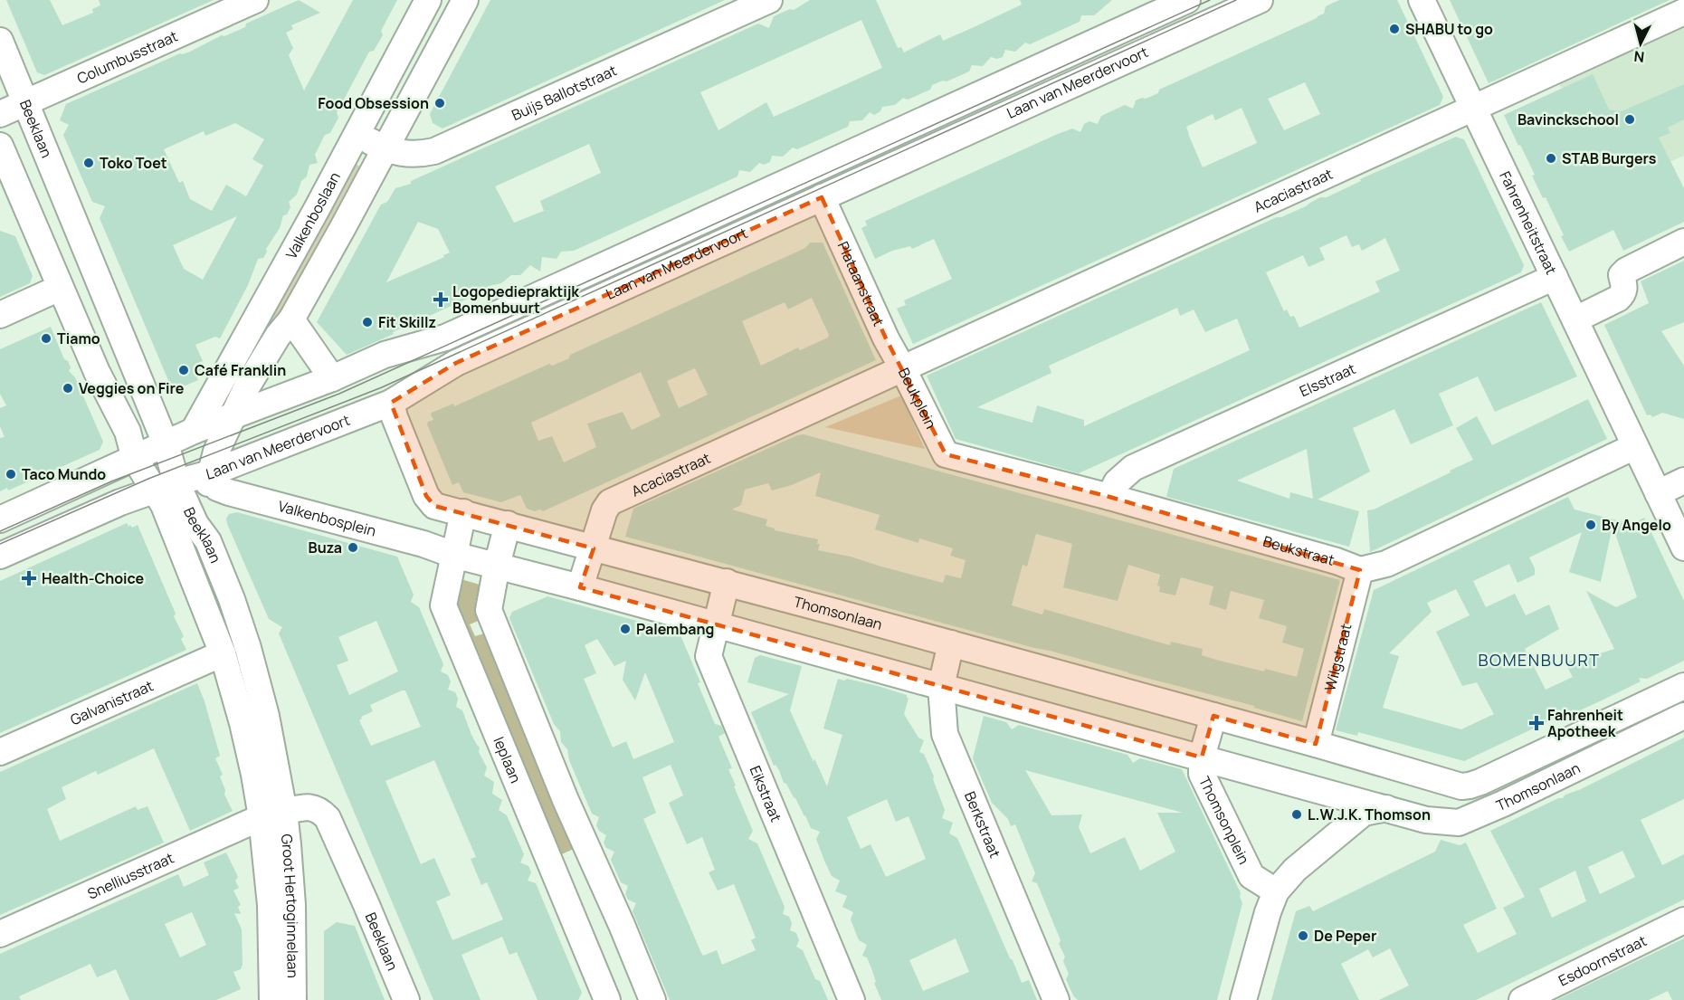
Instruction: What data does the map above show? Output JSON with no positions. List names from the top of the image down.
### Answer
{
  "streets": {
    "street": [
      "Columbusstraat",
      "Laan van Meerdervoort",
      "Buijs Ballotstraat",
      "Beeklaan",
      "Acaciastraat",
      "Valkenboslaan",
      "Fahrenheitstraat",
      "Plataanstraat",
      "Elsstraat",
      "Beukplein",
      "Valkenbosplein",
      "Beukstraat",
      "Thomsonlaan",
      "Wilgstraat",
      "Galvanistraat",
      "Ieplaan",
      "Eikstraat",
      "Thomsonplein",
      "Berkstraat",
      "Snelliusstraat",
      "Groot Hertoginnelaan",
      "Esdoornstraat"
    ]
  },
  "crossings": [
    ["Columbusstraat", "Beeklaan"],
    ["Laan van Meerdervoort", "Beeklaan"],
    ["Laan van Meerdervoort", "Valkenboslaan"],
    ["Laan van Meerdervoort", "Plataanstraat"],
    ["Laan van Meerdervoort", "Valkenbosplein"],
    ["Buijs Ballotstraat", "Valkenboslaan"],
    ["Beeklaan", "Galvanistraat"],
    ["Beeklaan", "Snelliusstraat"],
    ["Beeklaan", "Groot Hertoginnelaan"],
    ["Acaciastraat", "Fahrenheitstraat"],
    ["Acaciastraat", "Plataanstraat"],
    ["Acaciastraat", "Beukplein"],
    ["Acaciastraat", "Thomsonlaan"],
    ["Fahrenheitstraat", "Elsstraat"],
    ["Plataanstraat", "Beukplein"],
    ["Elsstraat", "Beukstraat"],
    ["Beukplein", "Beukstraat"],
    ["Valkenbosplein", "Ieplaan"],
    ["Beukstraat", "Wilgstraat"],
    ["Thomsonlaan", "Ieplaan"],
    ["Thomsonlaan", "Eikstraat"],
    ["Thomsonlaan", "Thomsonplein"],
    ["Thomsonlaan", "Berkstraat"],
    ["Snelliusstraat", "Groot Hertoginnelaan"]
  ],
  "districts": ["BOMENBUURT"],
  "places": {
    "other": [
      "SHABU to go",
      "Food Obsession",
      "Bavinckschool",
      "STAB Burgers",
      "Toko Toet",
      "Fit Skillz",
      "Tiamo",
      "Café Franklin",
      "Veggies on Fire",
      "Taco Mundo",
      "By Angelo",
      "Buza",
      "Palembang",
      "L.W.J.K. Thomson",
      "De Peper"
    ],
    "health": ["Logopediepraktijk Bomenbuurt", "Health-Choice", "Fahrenheit Apotheek"]
  },
  "north": "bottom"
}
